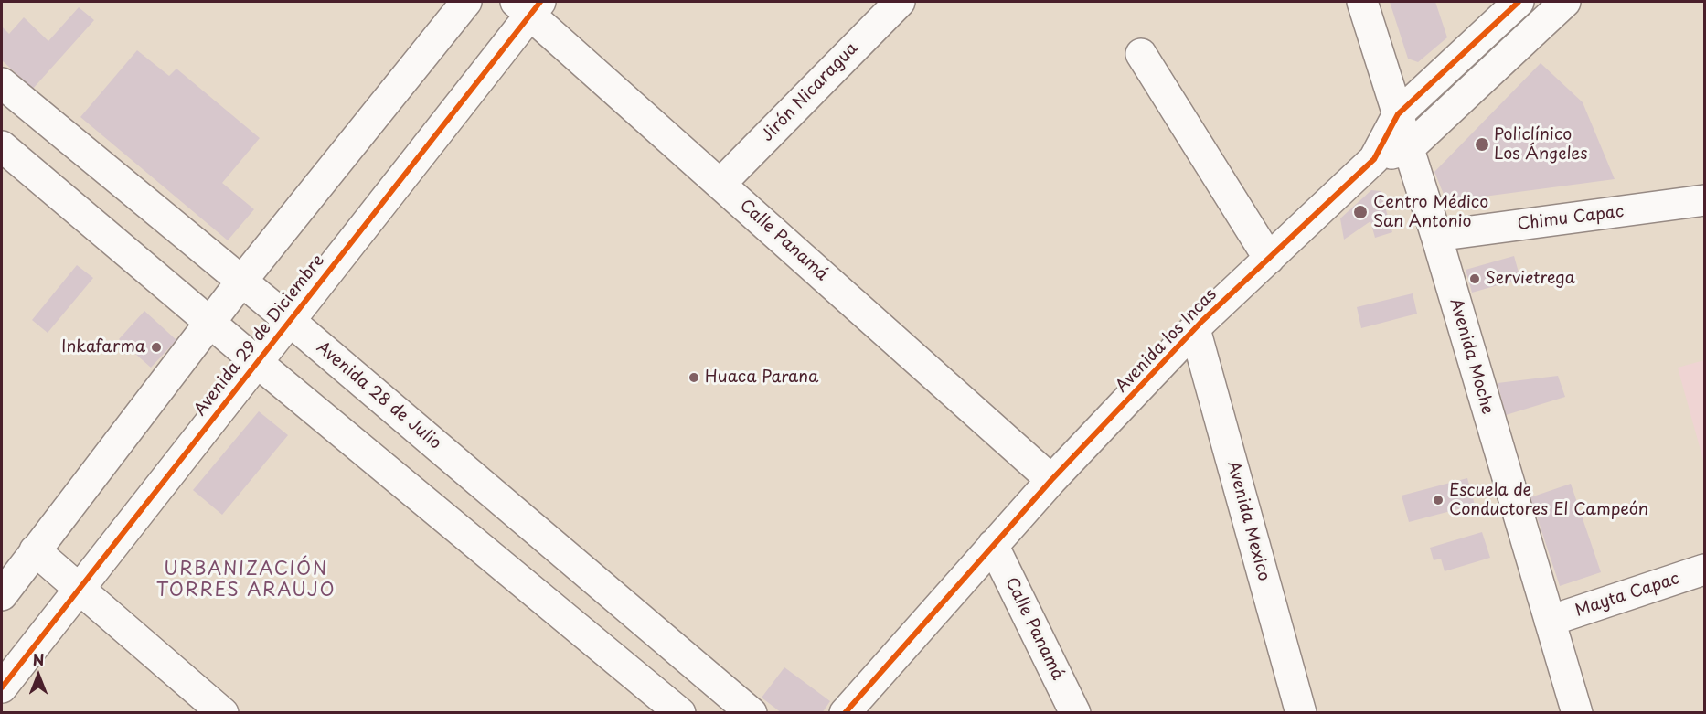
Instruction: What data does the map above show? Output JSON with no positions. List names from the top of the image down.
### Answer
{
  "streets": {
    "street": [
      "Jirón Nicaragua",
      "Chimu Capac",
      "Calle Panamá",
      "Avenida 29 de Diciembre",
      "Avenida los Incas",
      "Avenida Moche",
      "Avenida 28 de Julio",
      "Avenida Mexico",
      "Mayta Capac"
    ]
  },
  "crossings": [
    ["Jirón Nicaragua", "Calle Panamá"],
    ["Chimu Capac", "Avenida Moche"],
    ["Calle Panamá", "Avenida 29 de Diciembre"],
    ["Calle Panamá", "Avenida los Incas"],
    ["Avenida 29 de Diciembre", "Avenida 28 de Julio"],
    ["Avenida los Incas", "Avenida Moche"],
    ["Avenida los Incas", "Avenida Mexico"],
    ["Avenida Moche", "Mayta Capac"]
  ],
  "districts": ["URBANIZACIÓN TORRES ARAUJO"],
  "places": [
    "Policlínico Los Ángeles",
    "Centro Médico San Antonio",
    "Servietrega",
    "Inkafarma",
    "Huaca Parana",
    "Escuela de Conductores El Campeón"
  ],
  "north": "top"
}
